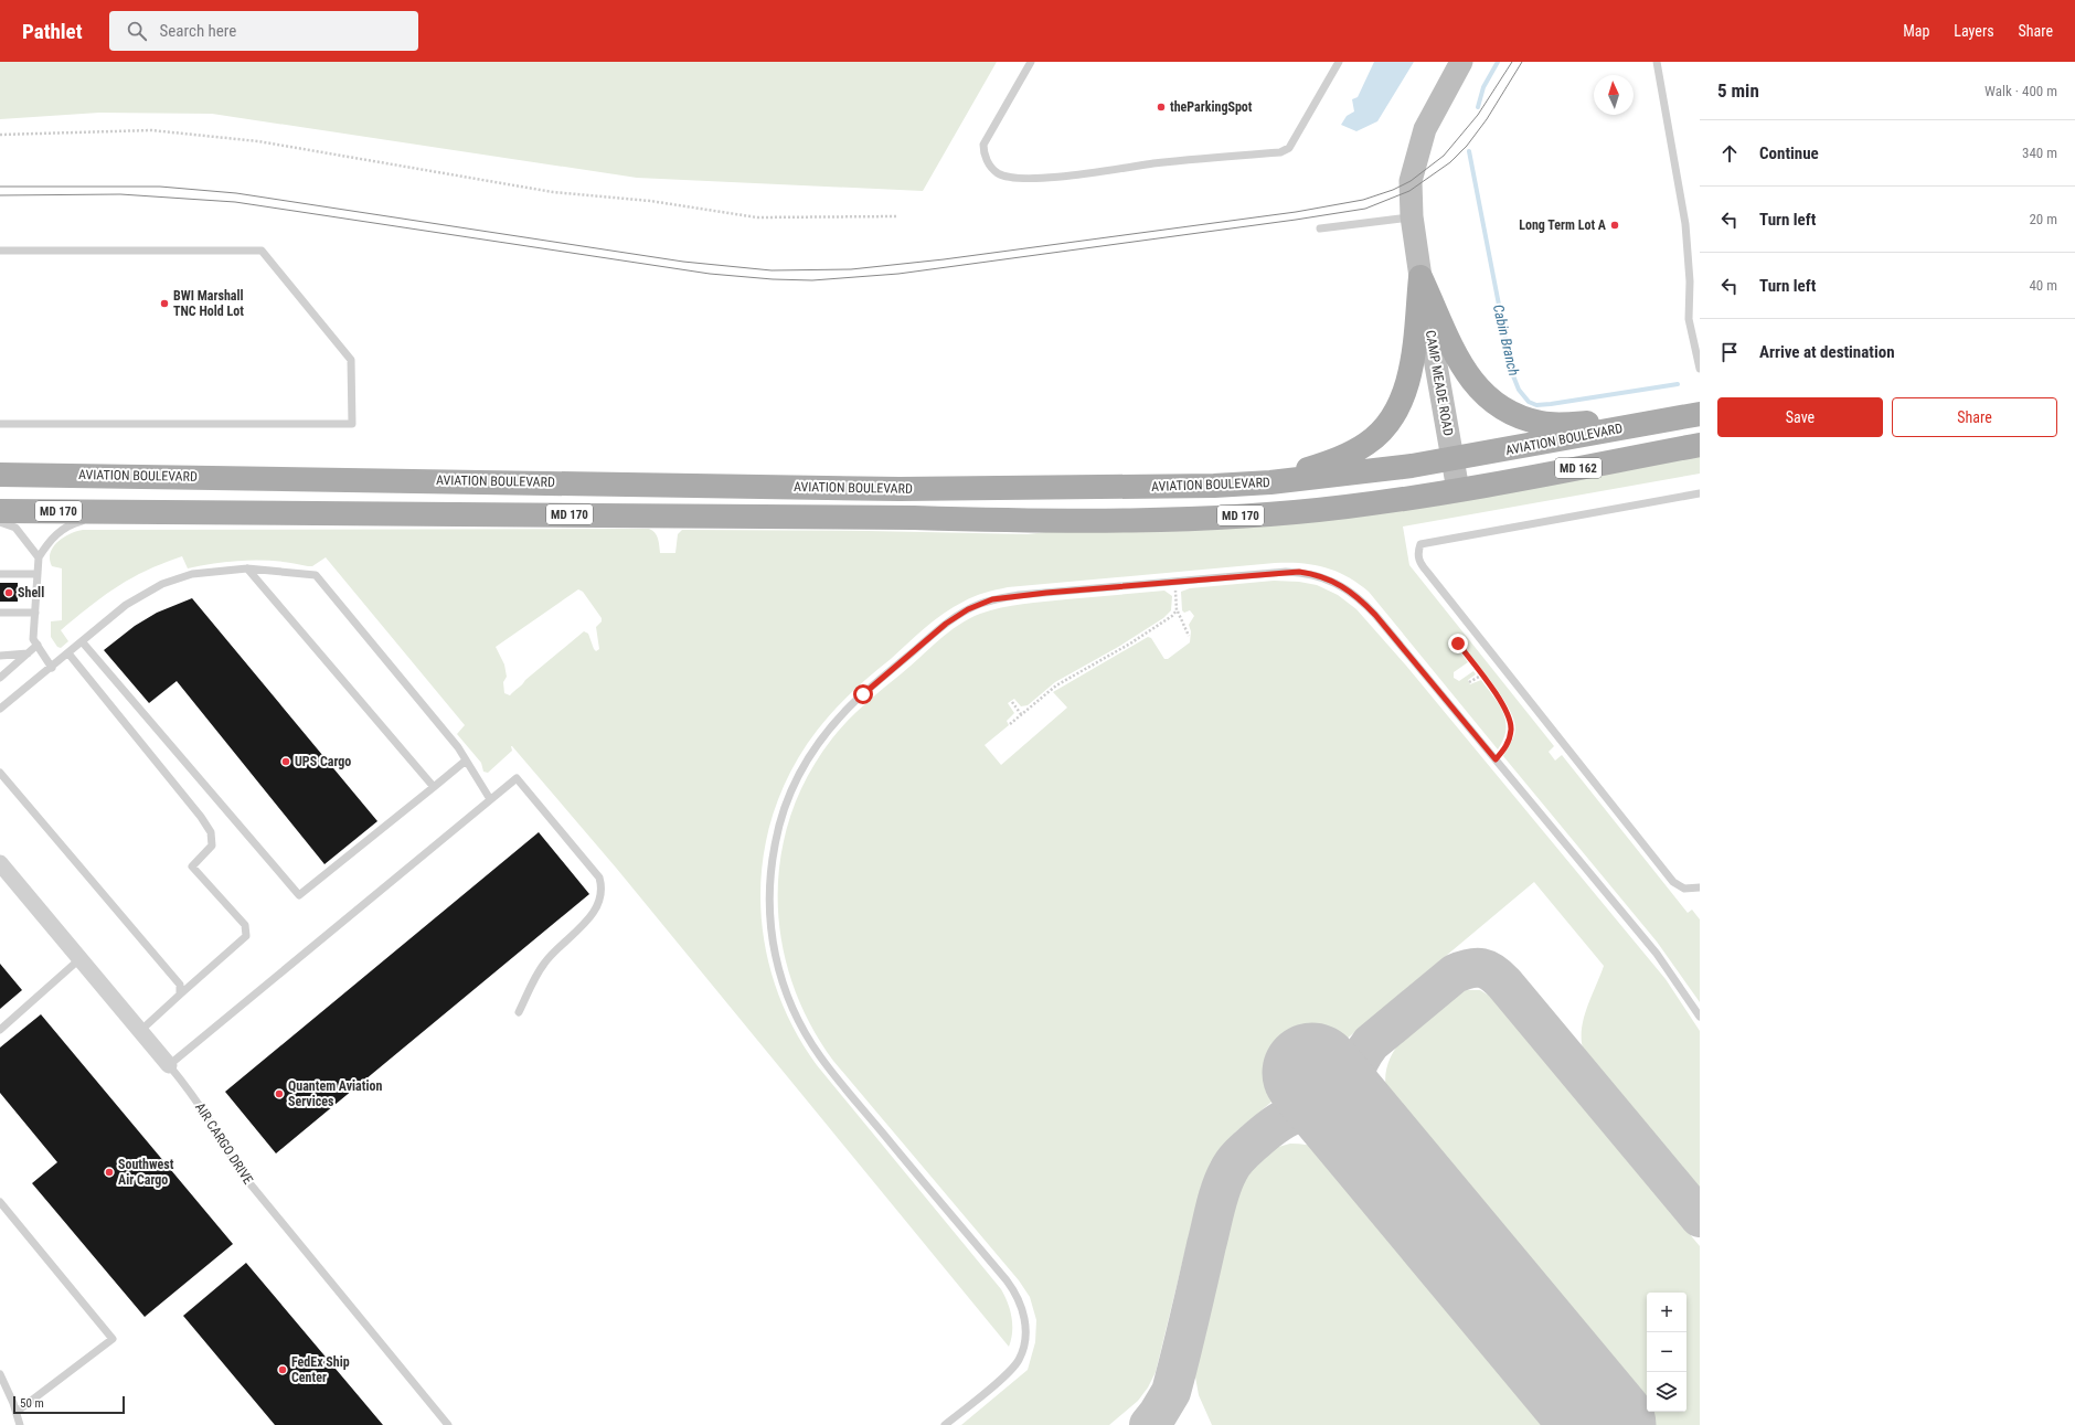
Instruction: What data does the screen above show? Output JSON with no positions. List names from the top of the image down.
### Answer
{
  "streets": {
    "main road": [
      "CAMP MEADE ROAD",
      "AVIATION BOULEVARD",
      "MD 162",
      "MD 170"
    ],
    "street": ["AIR CARGO DRIVE"]
  },
  "crossings": [
    ["CAMP MEADE ROAD", "AVIATION BOULEVARD"],
    ["CAMP MEADE ROAD", "MD 162"],
    ["CAMP MEADE ROAD", "MD 170"],
    ["AVIATION BOULEVARD", "MD 170"],
    ["MD 162", "MD 170"]
  ],
  "water": ["Cabin Branch"],
  "places": [
    "theParkingSpot",
    "Long Term Lot A",
    "BWI Marshall TNC Hold Lot",
    "Shell",
    "UPS Cargo",
    "Quantem Aviation Services",
    "Southwest Air Cargo",
    "FedEx Ship Center"
  ],
  "scale_bar": "50 m",
  "north": "top",
  "page": {
    "header": "Pathlet",
    "search": "Search here",
    "nav": ["Map", "Layers", "Share"],
    "heading": ["5 min", "Walk · 400 m"],
    "list": [
      ["Continue", "340 m"],
      ["Turn left", "20 m"],
      ["Turn left", "40 m"],
      "Arrive at destination"
    ],
    "buttons": ["Save", "Share"],
    "map_buttons": ["+", "−"],
    "scale": "50 m"
  }
}
